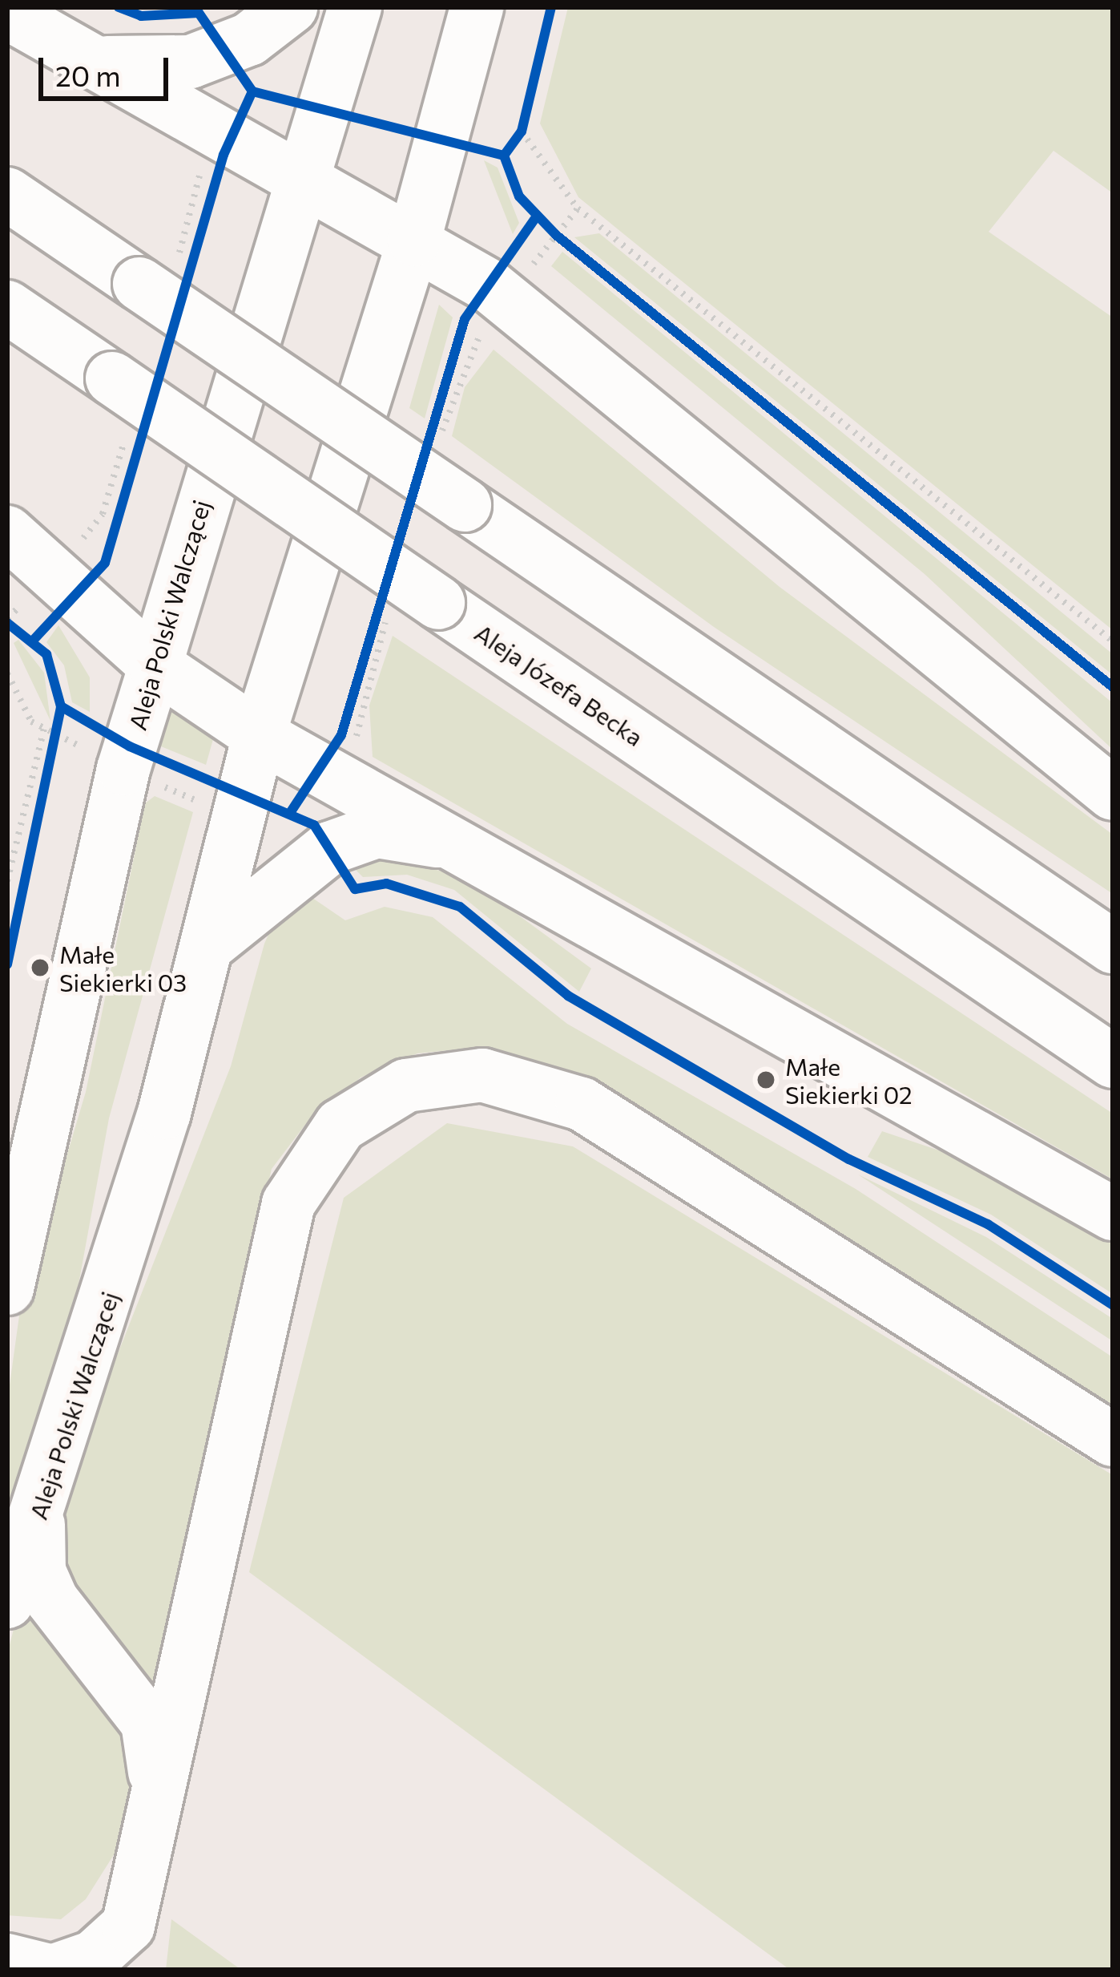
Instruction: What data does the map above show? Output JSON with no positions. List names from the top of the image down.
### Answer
{
  "streets": {
    "main road": ["Aleja Polski Walczącej", "Aleja Józefa Becka"]
  },
  "places": ["Małe Siekierki 03", "Małe Siekierki 02"],
  "scale_bar": "20 m"
}
